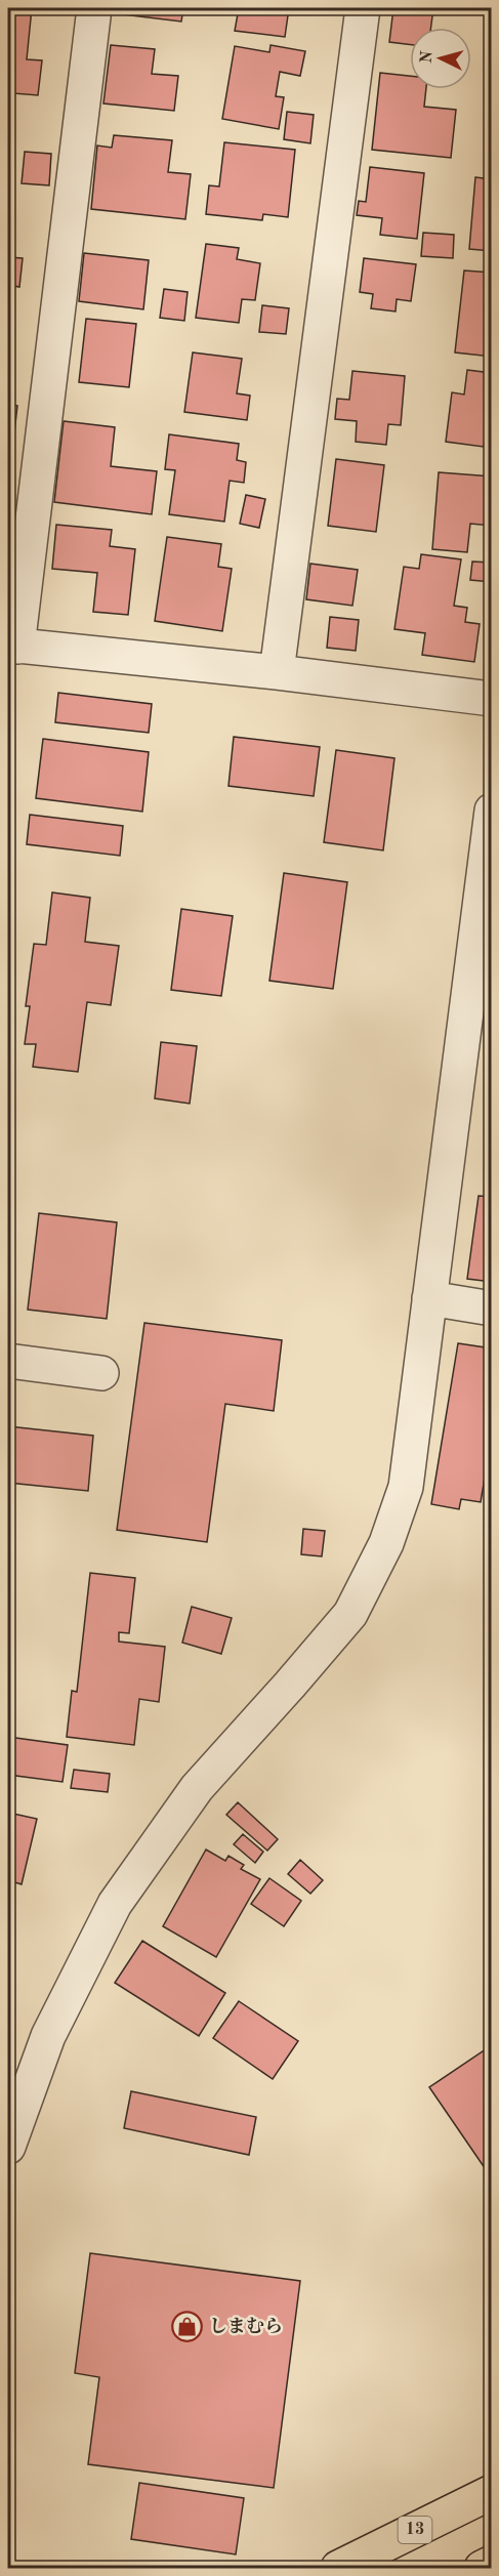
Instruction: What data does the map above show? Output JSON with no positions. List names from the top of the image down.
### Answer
{
  "streets": {
    "highway": ["13"]
  },
  "places": {
    "shop": ["しまむら"]
  },
  "north": "left"
}
